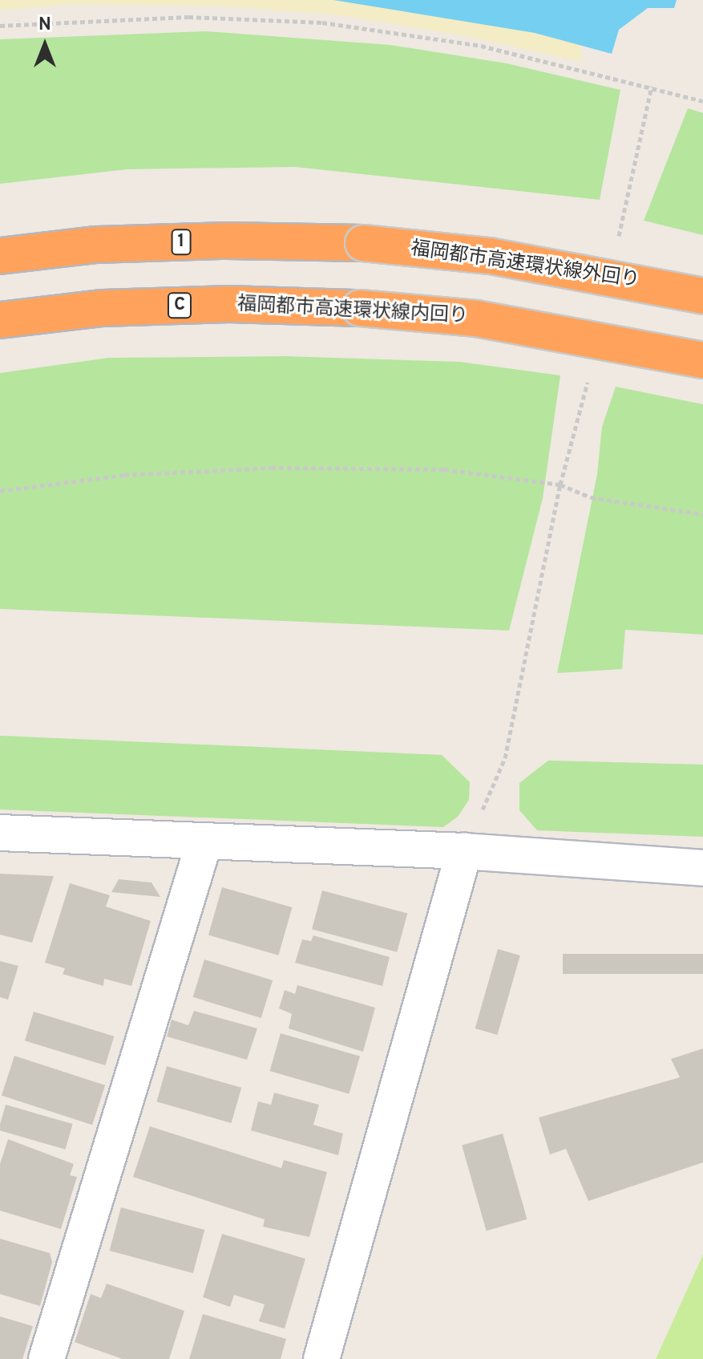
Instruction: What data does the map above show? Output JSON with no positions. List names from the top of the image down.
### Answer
{
  "streets": {
    "highway": [
      "1",
      "福岡都市高速環状線外回り",
      "C",
      "福岡都市高速環状線内回り"
    ]
  },
  "north": "top"
}
